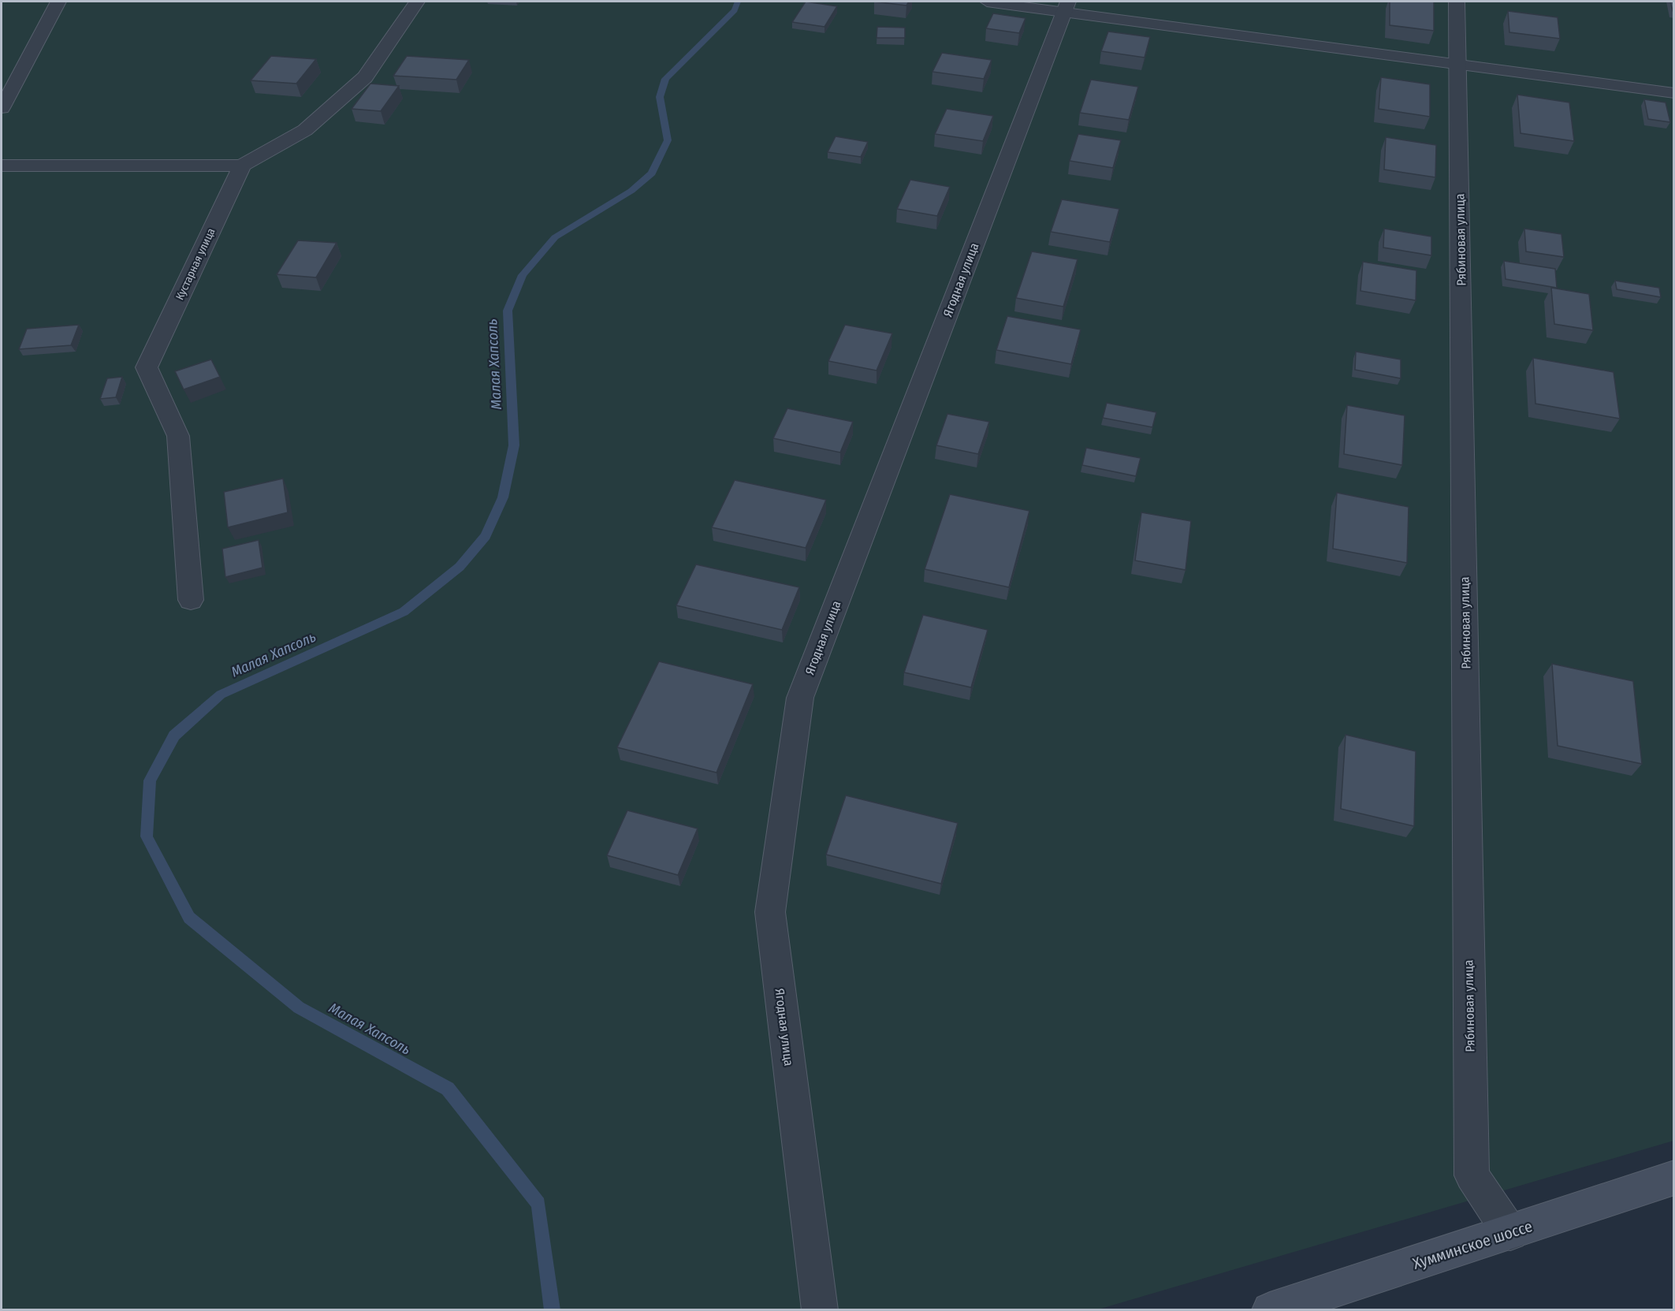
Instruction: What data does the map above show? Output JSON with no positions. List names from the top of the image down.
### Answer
{
  "streets": {
    "main road": ["Хумминское шоссе"],
    "street": ["Рябиновая улица", "Кустарная улица", "Ягодная улица"]
  },
  "crossings": [
    ["Рябиновая улица", "Хумминское шоссе"]
  ],
  "water": ["Малая Хапсоль"]
}
